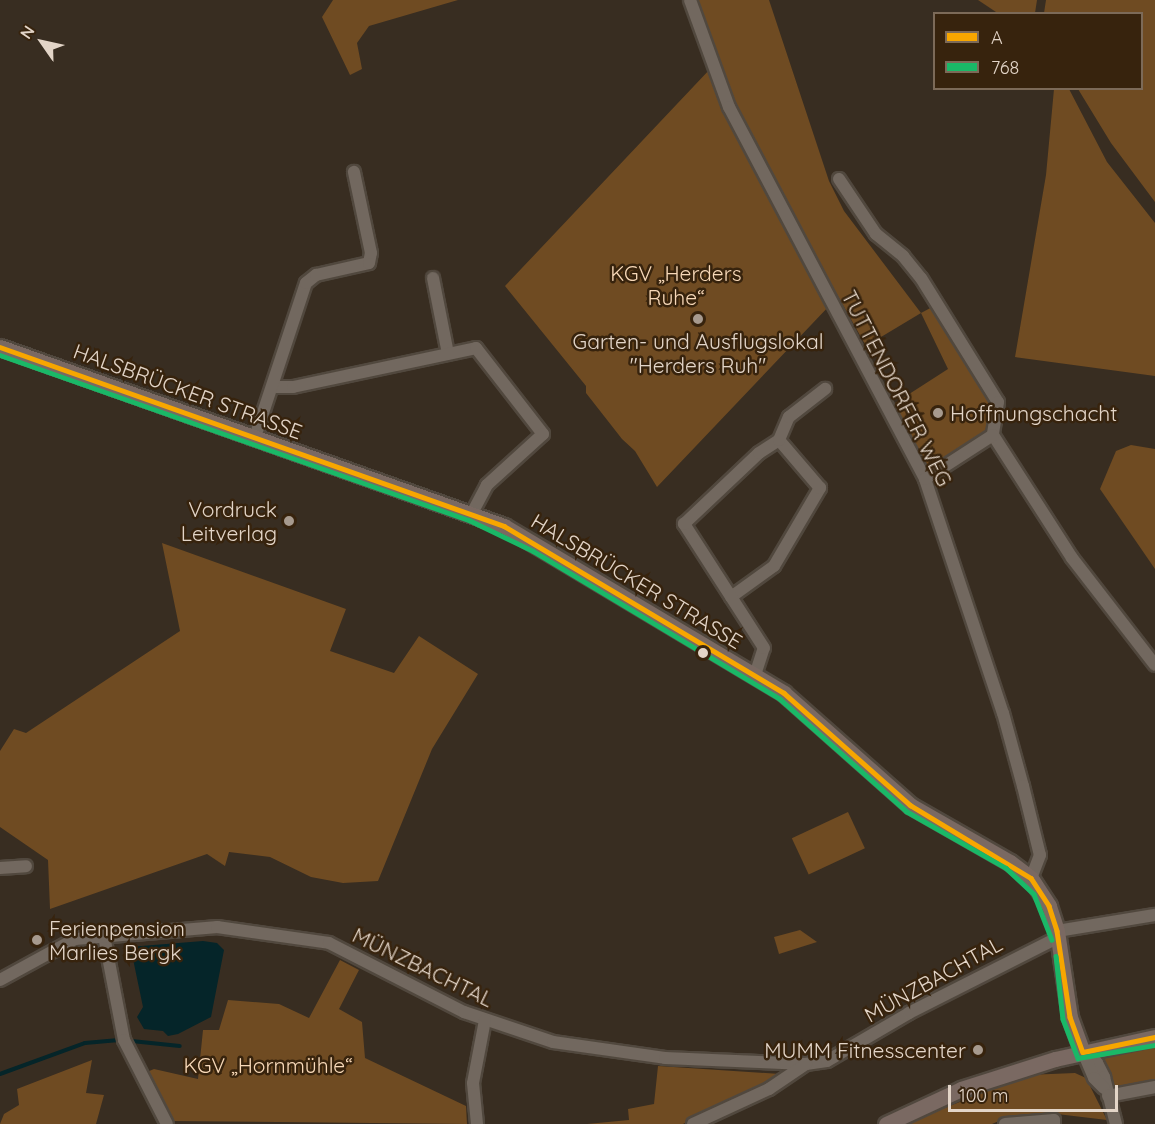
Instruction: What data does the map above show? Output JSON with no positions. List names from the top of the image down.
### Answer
{
  "streets": {
    "main road": ["HALSBRÜCKER STRASSE"],
    "street": ["TUTTENDORFER WEG", "MÜNZBACHTAL"]
  },
  "crossings": [
    ["TUTTENDORFER WEG", "HALSBRÜCKER STRASSE"],
    ["HALSBRÜCKER STRASSE", "MÜNZBACHTAL"]
  ],
  "parks": ["KGV „Herders Ruhe“", "KGV „Hornmühle“"],
  "places": [
    "Garten- und Ausflugslokal \"Herders Ruh\"",
    "Hoffnungschacht",
    "Vordruck Leitverlag",
    "Ferienpension Marlies Bergk",
    "MUMM Fitnesscenter"
  ],
  "lines": ["transit line A", "transit line 768"],
  "legend": ["A", "768"],
  "scale_bar": "100 m",
  "north": "top left"
}
